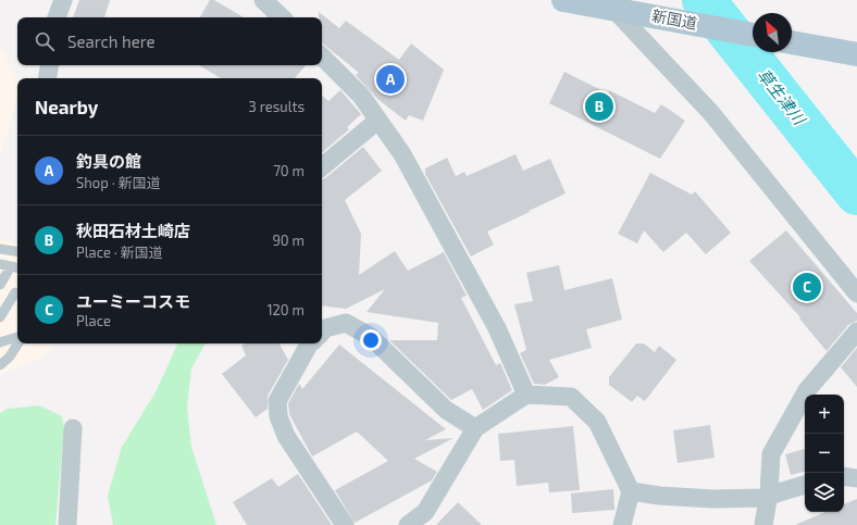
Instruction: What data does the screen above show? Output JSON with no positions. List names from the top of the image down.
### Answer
{
  "streets": {
    "main road": ["新国道"]
  },
  "water": ["草生津川"],
  "north": "top left",
  "page": {
    "search": "Search here",
    "pins": ["A", "B", "C"],
    "heading": ["Nearby", "3 results"],
    "list": [
      {
        "mark": "A",
        "name": "釣具の館",
        "note": "Shop · 新国道",
        "value": "70 m"
      },
      {
        "mark": "B",
        "name": "秋田石材土崎店",
        "note": "Place · 新国道",
        "value": "90 m"
      },
      {
        "mark": "C",
        "name": "ユーミーコスモ",
        "note": "Place",
        "value": "120 m"
      }
    ],
    "map_buttons": ["+", "−"]
  }
}
